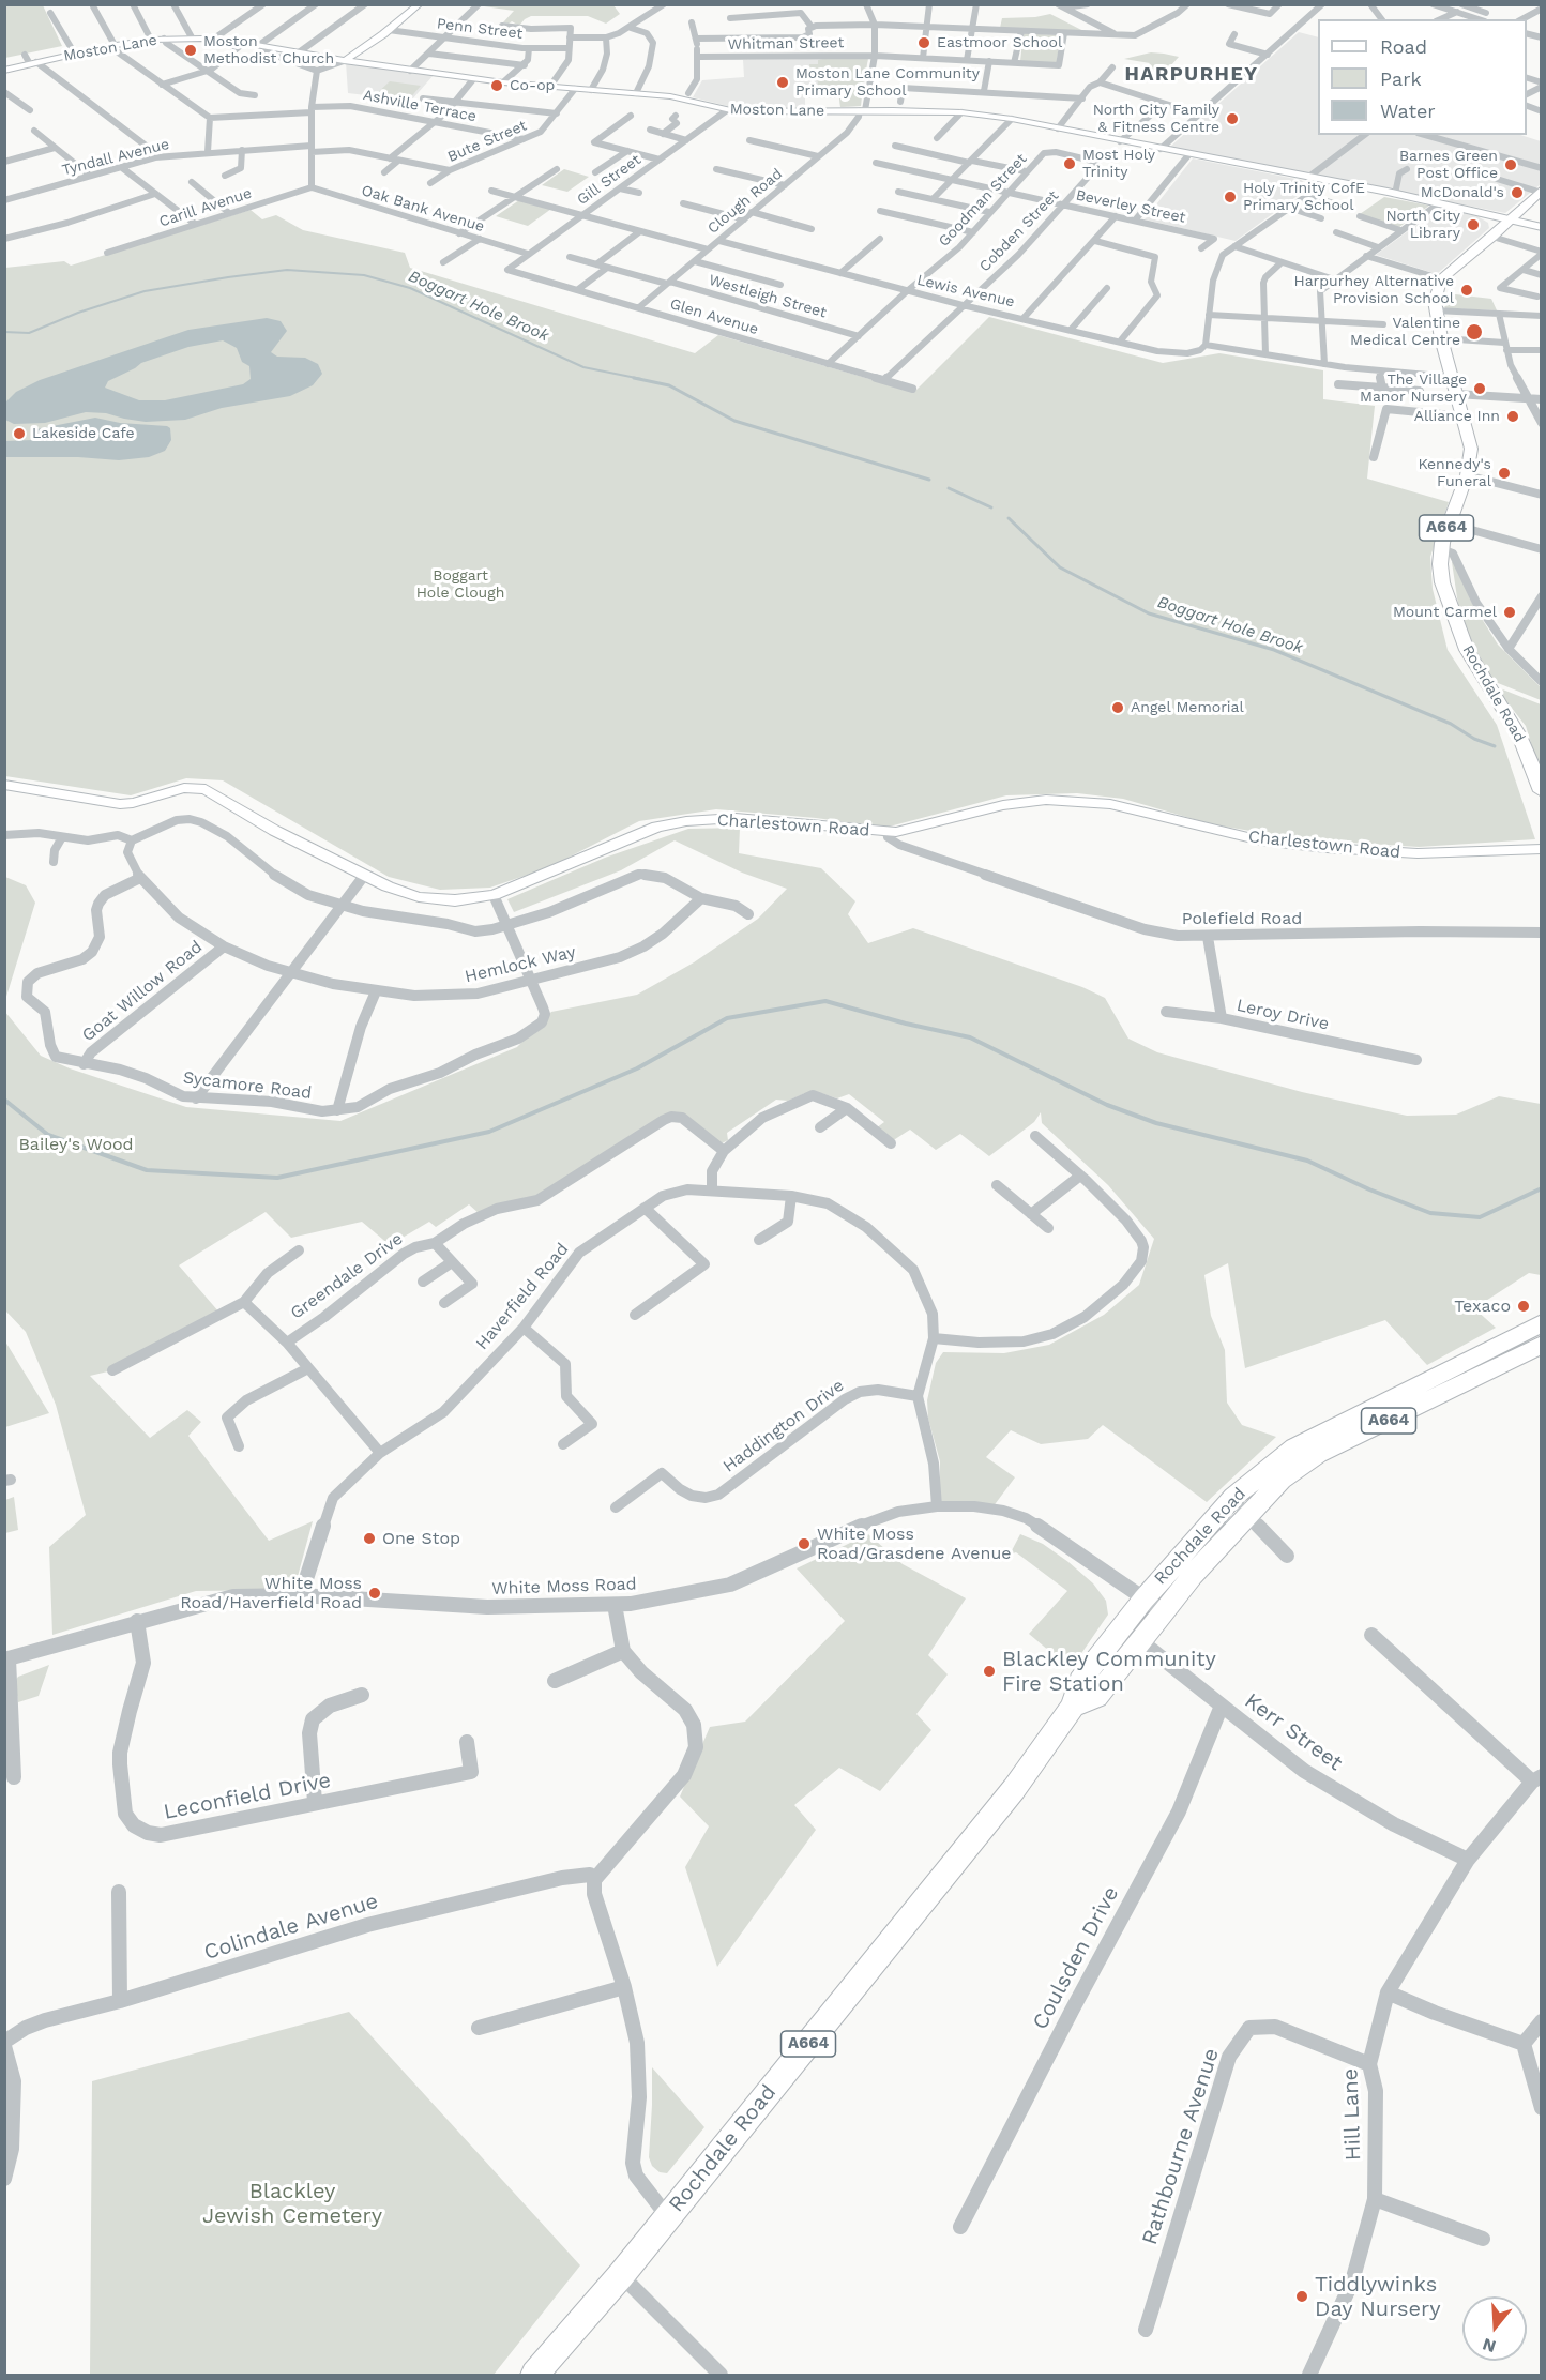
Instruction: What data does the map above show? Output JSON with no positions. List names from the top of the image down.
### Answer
{
  "streets": {
    "main road": ["A664", "Rochdale Road"],
    "street": [
      "Penn Street",
      "Whitman Street",
      "Moston Lane",
      "Ashville Terrace",
      "Bute Street",
      "Tyndall Avenue",
      "Gill Street",
      "Goodman Street",
      "Clough Road",
      "Beverley Street",
      "Carill Avenue",
      "Oak Bank Avenue",
      "Cobden Street",
      "Lewis Avenue",
      "Westleigh Street",
      "Glen Avenue",
      "Charlestown Road",
      "Polefield Road",
      "Hemlock Way",
      "Goat Willow Road",
      "Leroy Drive",
      "Sycamore Road",
      "Greendale Drive",
      "Haverfield Road",
      "Haddington Drive",
      "White Moss Road",
      "Kerr Street",
      "Leconfield Drive",
      "Colindale Avenue",
      "Coulsden Drive",
      "Hill Lane",
      "Rathbourne Avenue"
    ]
  },
  "crossings": [
    ["Moston Lane", "Bute Street"],
    ["Moston Lane", "Gill Street"],
    ["Moston Lane", "Clough Road"],
    ["Moston Lane", "Rochdale Road"],
    ["Ashville Terrace", "Bute Street"],
    ["Bute Street", "Tyndall Avenue"],
    ["Gill Street", "Oak Bank Avenue"],
    ["Gill Street", "Glen Avenue"],
    ["Goodman Street", "Beverley Street"],
    ["Goodman Street", "Cobden Street"],
    ["Goodman Street", "Lewis Avenue"],
    ["Goodman Street", "Westleigh Street"],
    ["Goodman Street", "Glen Avenue"],
    ["Clough Road", "Lewis Avenue"],
    ["Clough Road", "Westleigh Street"],
    ["Clough Road", "Glen Avenue"],
    ["Beverley Street", "Cobden Street"],
    ["Carill Avenue", "Oak Bank Avenue"],
    ["Cobden Street", "Lewis Avenue"],
    ["Cobden Street", "Glen Avenue"],
    ["Rochdale Road", "White Moss Road"],
    ["Rochdale Road", "Kerr Street"],
    ["Charlestown Road", "Polefield Road"],
    ["Charlestown Road", "Sycamore Road"],
    ["Polefield Road", "Leroy Drive"],
    ["Hemlock Way", "Goat Willow Road"],
    ["Hemlock Way", "Sycamore Road"],
    ["Goat Willow Road", "Sycamore Road"],
    ["Haverfield Road", "Haddington Drive"],
    ["Haverfield Road", "White Moss Road"],
    ["White Moss Road", "Leconfield Drive"],
    ["Kerr Street", "Coulsden Drive"],
    ["Kerr Street", "Hill Lane"],
    ["Hill Lane", "Rathbourne Avenue"]
  ],
  "districts": ["HARPURHEY"],
  "water": ["Boggart Hole Brook"],
  "parks": ["Boggart Hole Clough", "Bailey's Wood", "Blackley Jewish Cemetery"],
  "places": [
    "Eastmoor School",
    "Moston Methodist Church",
    "Moston Lane Community Primary School",
    "Co-op",
    "North City Family & Fitness Centre",
    "Most Holy Trinity",
    "Barnes Green Post Office",
    "McDonald's",
    "Holy Trinity CofE Primary School",
    "North City Library",
    "Harpurhey Alternative Provision School",
    "Valentine Medical Centre",
    "The Village Manor Nursery",
    "Alliance Inn",
    "Lakeside Cafe",
    "Kennedy's Funeral",
    "Mount Carmel",
    "Angel Memorial",
    "Texaco",
    "One Stop",
    "White Moss Road/Grasdene Avenue",
    "White Moss Road/Haverfield Road",
    "Blackley Community Fire Station",
    "Tiddlywinks Day Nursery"
  ],
  "legend": ["Road", "Park", "Water"],
  "north": "bottom"
}
